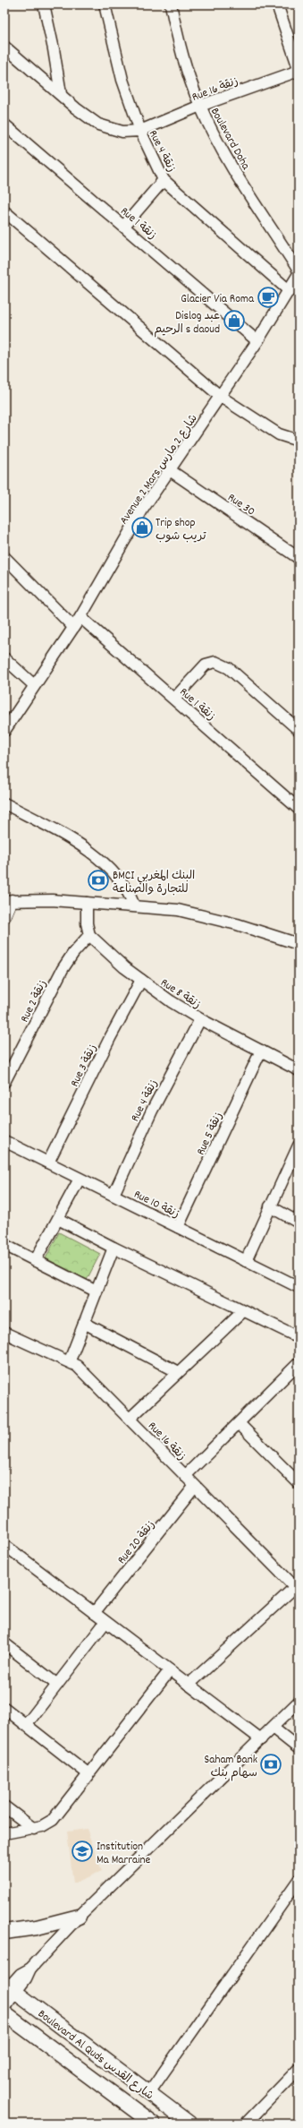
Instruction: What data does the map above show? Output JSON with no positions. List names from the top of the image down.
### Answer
{
  "streets": {
    "main road": ["Boulevard Al Quds شارع القدس"],
    "street": [
      "Rue 16 زنقة",
      "Boulevard Doha",
      "Rue 4 زنقة",
      "Rue 1 زنقة",
      "Avenue 2 Mars شارع 2 مارس",
      "Rue 30",
      "Rue 8 زنقة",
      "Rue 2 زنقة",
      "Rue 3 زنقة",
      "Rue 5 زنقة",
      "Rue 10 زنقة",
      "Rue 20 زنقة"
    ]
  },
  "crossings": [
    ["Rue 16 زنقة", "Boulevard Doha"],
    ["Rue 16 زنقة", "Rue 4 زنقة"],
    ["Rue 16 زنقة", "Rue 20 زنقة"],
    ["Rue 4 زنقة", "Avenue 2 Mars شارع 2 مارس"],
    ["Rue 4 زنقة", "Rue 8 زنقة"],
    ["Rue 4 زنقة", "Rue 10 زنقة"],
    ["Rue 1 زنقة", "Avenue 2 Mars شارع 2 مارس"],
    ["Avenue 2 Mars شارع 2 مارس", "Rue 30"],
    ["Rue 8 زنقة", "Rue 2 زنقة"],
    ["Rue 8 زنقة", "Rue 3 زنقة"],
    ["Rue 8 زنقة", "Rue 5 زنقة"],
    ["Rue 3 زنقة", "Rue 10 زنقة"],
    ["Rue 5 زنقة", "Rue 10 زنقة"]
  ],
  "places": {
    "cafe": ["Glacier Via Roma"],
    "shop": ["Dislog عبد الرحيم s daoud", "Trip shop تريب شوب"],
    "bank": ["BMCI البنك المغربي للتجارة والصناعة", "Saham Bank سهام بنك"],
    "school or university": ["Institution Ma Marraine"]
  }
}
